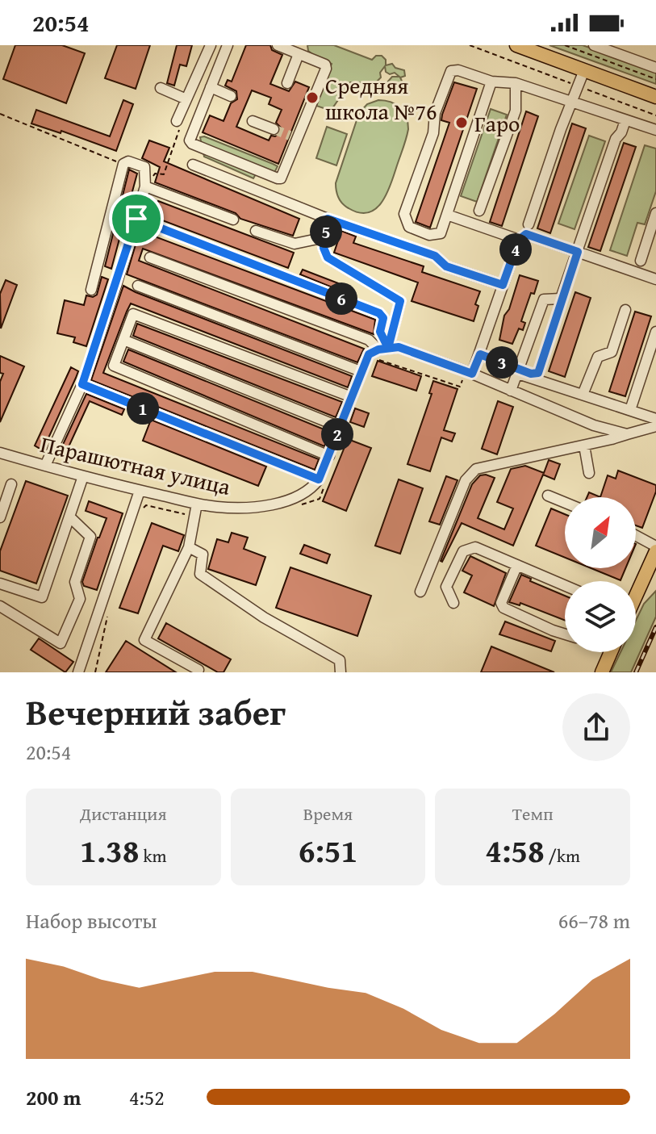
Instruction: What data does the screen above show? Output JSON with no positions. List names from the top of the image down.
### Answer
{
  "streets": {
    "street": ["Парашютная улица"]
  },
  "places": ["Средняя школа №76", "Гаро"],
  "north": "top right",
  "page": {
    "status": "20:54",
    "pins": [
      "5",
      "4",
      "6",
      "3",
      "1",
      "2"
    ],
    "heading": ["Вечерний забег", "20:54"],
    "stats": [
      ["Дистанция", "1.38 km"],
      ["Время", "6:51"],
      ["Темп", "4:58 /km"]
    ],
    "chart": ["Набор высоты", "66–78 m"],
    "list": [
      {
        "name": "200 m",
        "note": "4:52"
      }
    ]
  }
}
